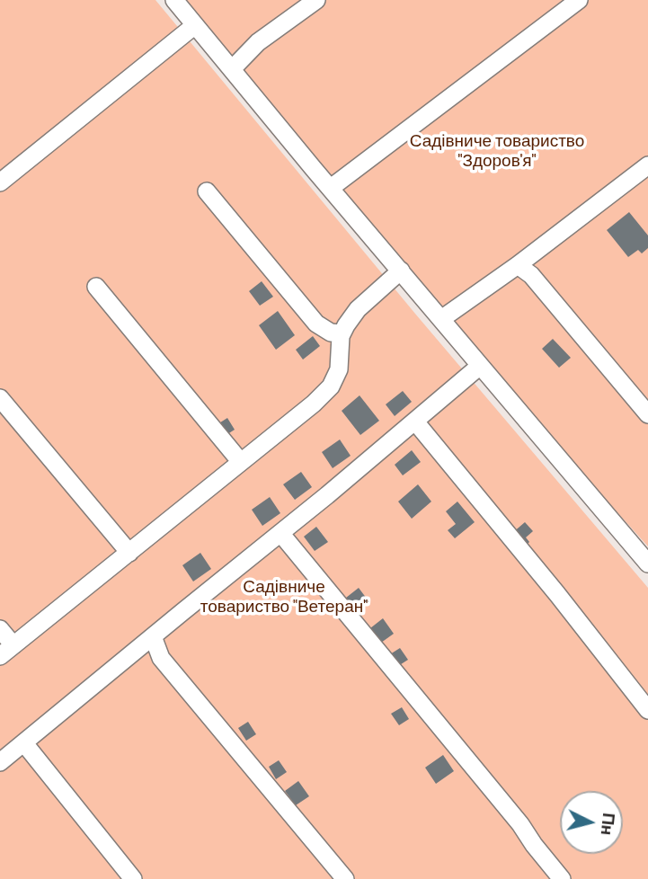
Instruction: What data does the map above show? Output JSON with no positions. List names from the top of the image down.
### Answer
{
  "parks": ["Садівниче товариство \"Здоров'я\"", "Садівниче товариство \"Ветеран\""],
  "north": "right"
}
